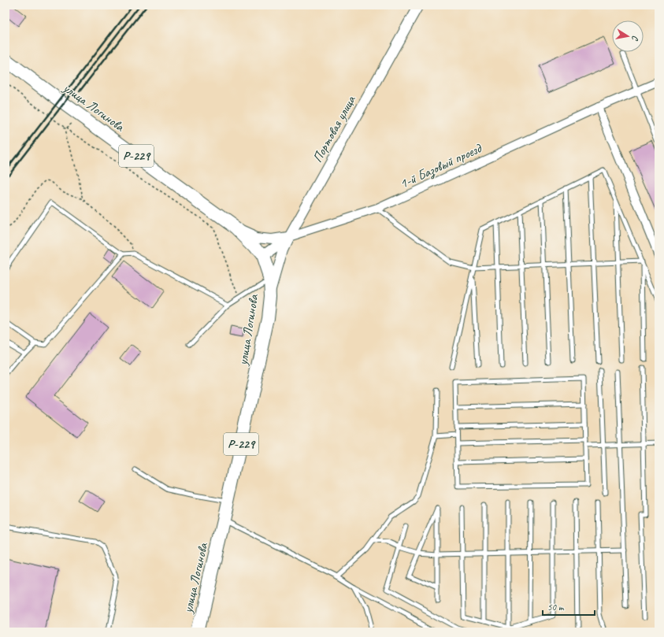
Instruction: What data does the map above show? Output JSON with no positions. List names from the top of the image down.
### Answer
{
  "streets": {
    "main road": ["улица Логинова", "Р-229"],
    "street": ["Портовая улица", "1-й Базовый проезд"]
  },
  "crossings": [
    ["улица Логинова", "Портовая улица"],
    ["Портовая улица", "1-й Базовый проезд"]
  ],
  "scale_bar": "50 m",
  "north": "right"
}
